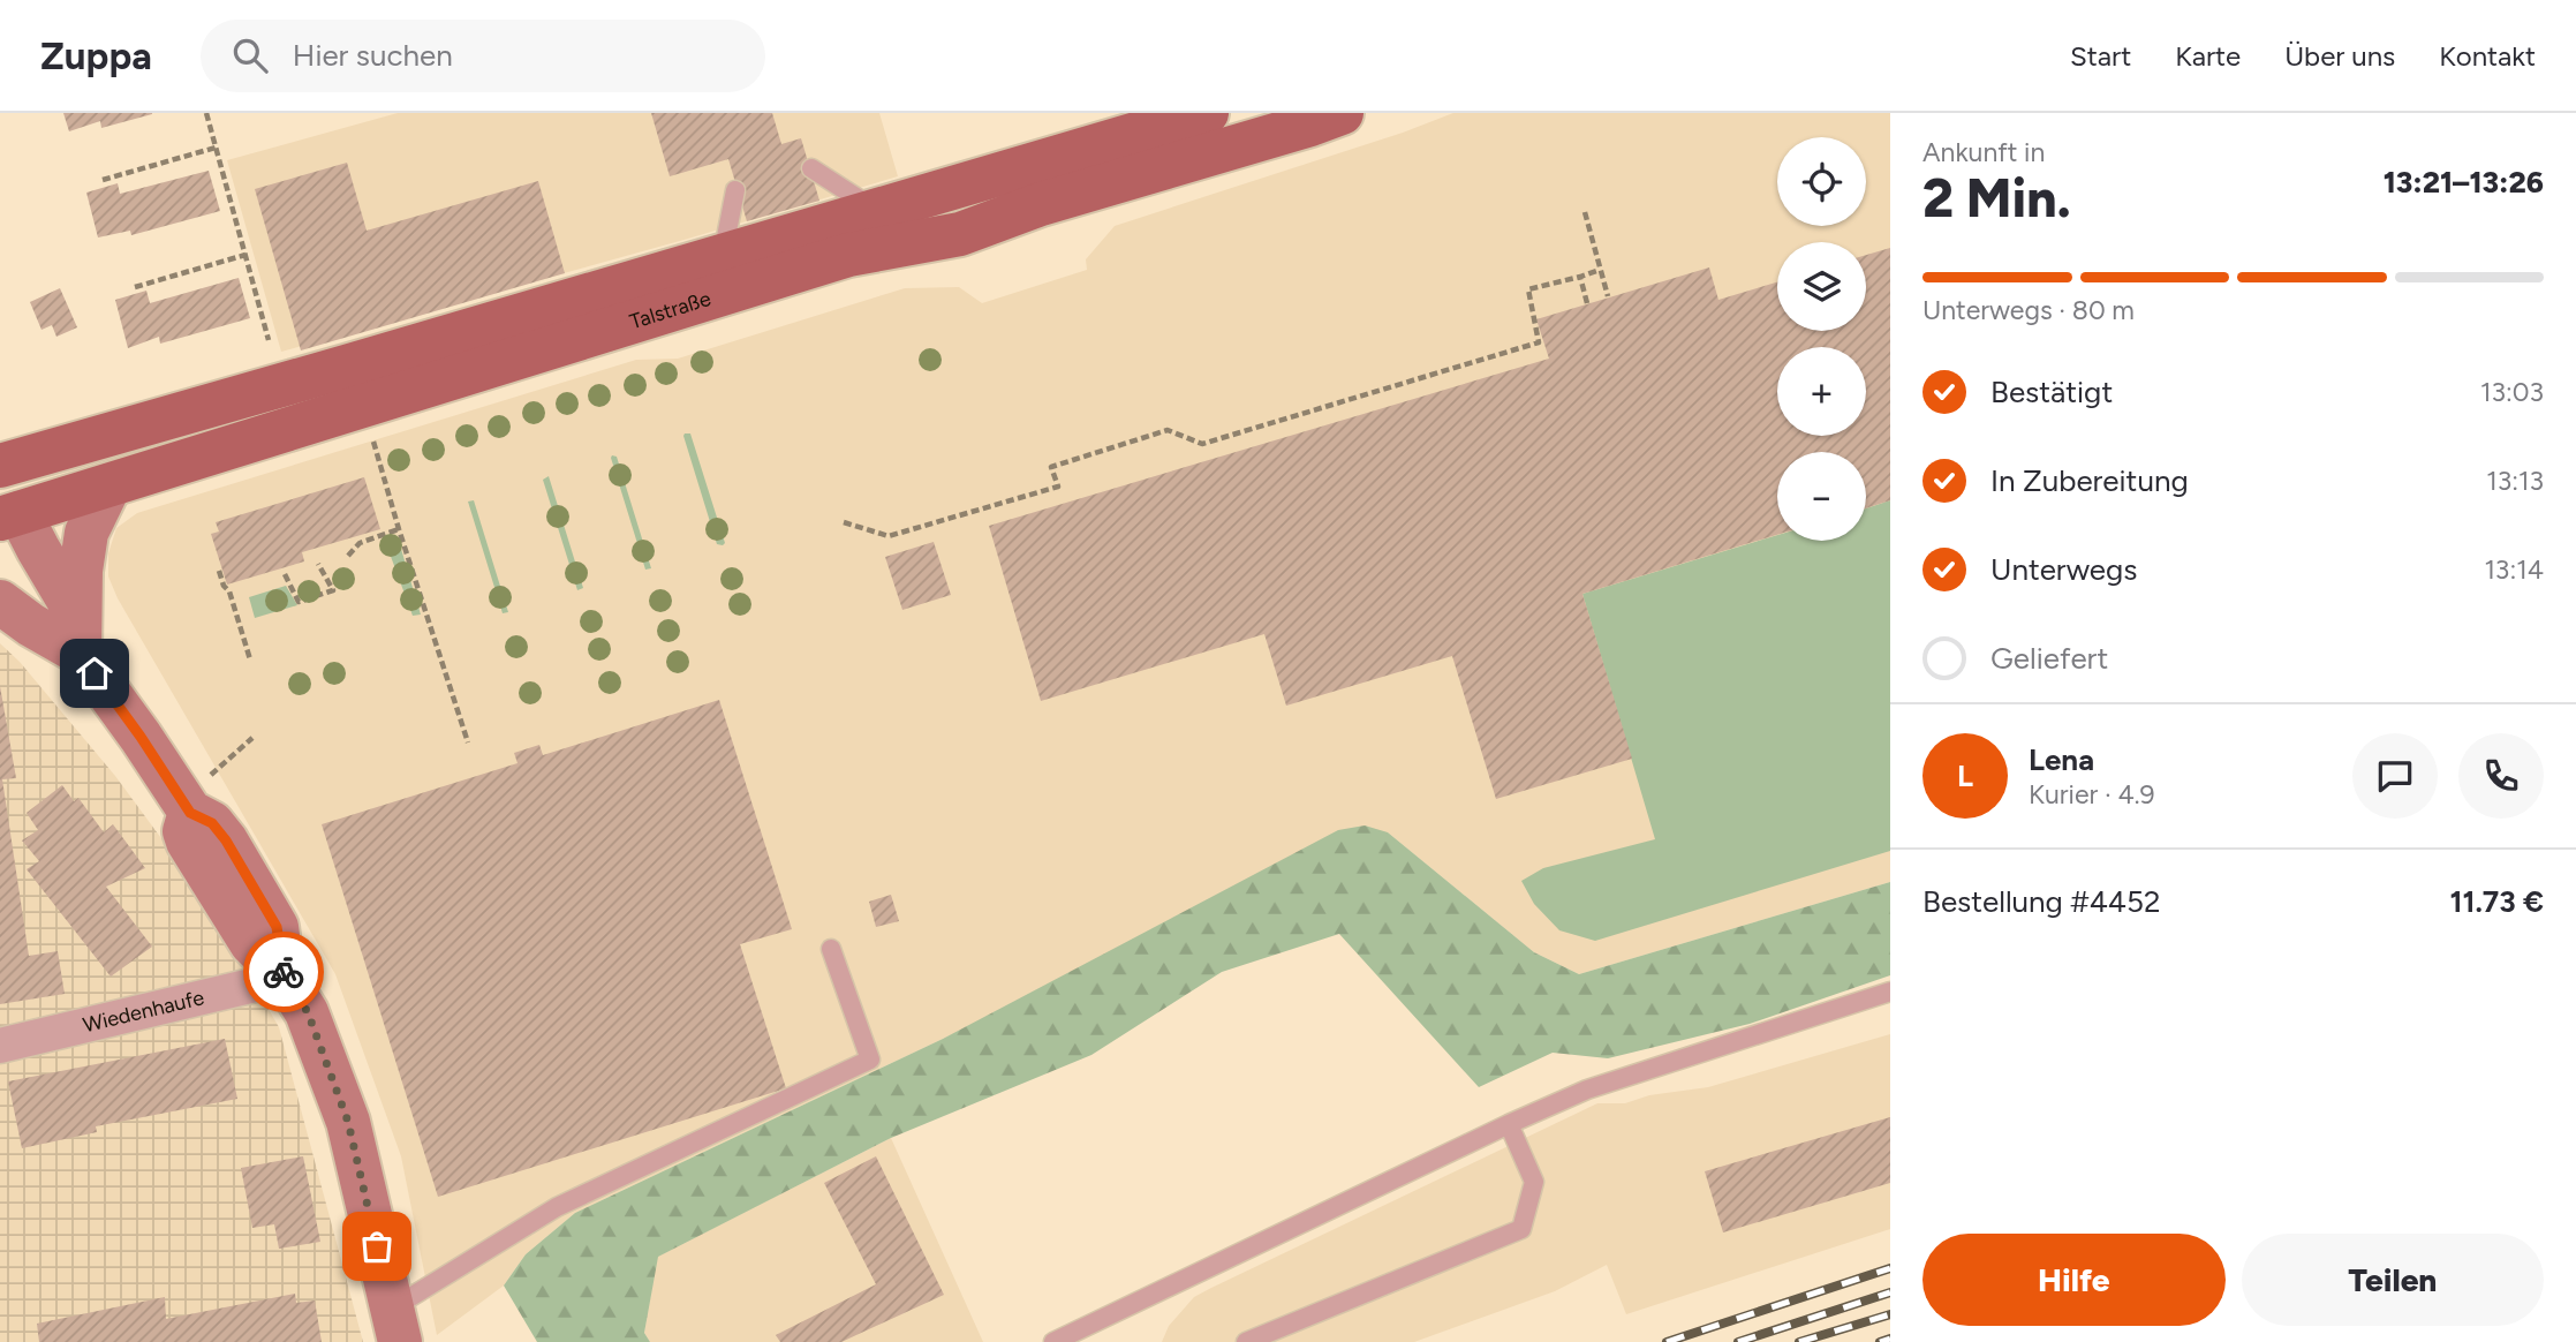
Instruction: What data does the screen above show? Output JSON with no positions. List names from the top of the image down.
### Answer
{
  "streets": {
    "main road": ["Talstraße"],
    "street": ["Wiedenhaufe"]
  },
  "page": {
    "header": "Zuppa",
    "search": "Hier suchen",
    "nav": [
      "Start",
      "Karte",
      "Über uns",
      "Kontakt"
    ],
    "heading": ["2 Min.", "Ankunft in", "13:21–13:26"],
    "panel": [
      "Lena",
      "Kurier · 4.9",
      "Bestellung #4452",
      "11.73 €"
    ],
    "map_buttons": ["+", "−"],
    "bar": "Unterwegs · 80 m",
    "list": [
      ["Bestätigt", "13:03"],
      ["In Zubereitung", "13:13"],
      ["Unterwegs", "13:14"],
      "Geliefert"
    ],
    "round": "L",
    "buttons": ["Hilfe", "Teilen"]
  }
}
